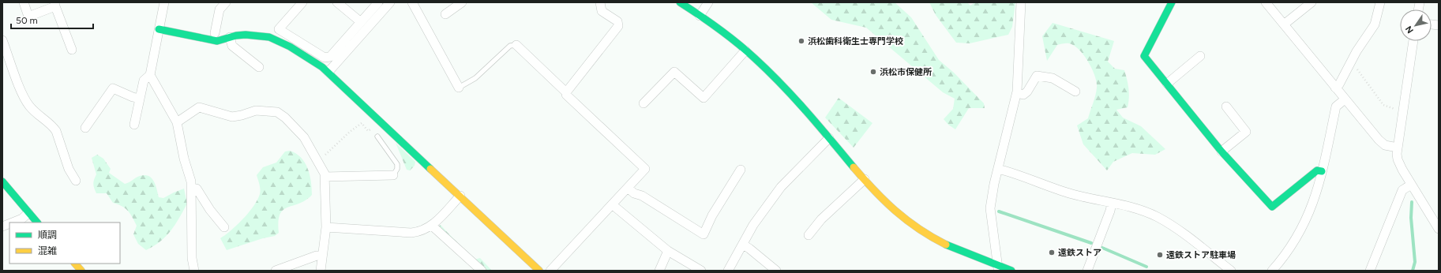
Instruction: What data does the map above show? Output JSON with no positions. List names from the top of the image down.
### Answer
{
  "places": [
    "浜松歯科衛生士専門学校",
    "浜松市保健所",
    "遠鉄ストア",
    "遠鉄ストア駐車場"
  ],
  "legend": ["順調", "混雑"],
  "scale_bar": "50 m",
  "north": "bottom left"
}
